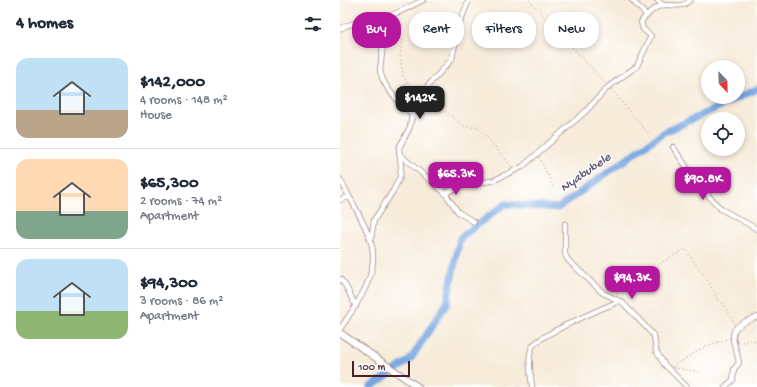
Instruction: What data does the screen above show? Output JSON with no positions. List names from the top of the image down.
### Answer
{
  "water": ["Nyabubele"],
  "scale_bar": "100 m",
  "north": "bottom right",
  "page": {
    "heading": "4 homes",
    "chip": [
      "Buy",
      "Rent",
      "Filters",
      "New"
    ],
    "list": [
      {
        "name": "$142,000",
        "note": "4 rooms · 148 m² · House"
      },
      {
        "name": "$65,300",
        "note": "2 rooms · 74 m² · Apartment"
      },
      {
        "name": "$94,300",
        "note": "3 rooms · 86 m² · Apartment"
      }
    ],
    "price": [
      "$142K",
      "$65.3K",
      "$90.8K",
      "$94.3K"
    ],
    "scale": "100 m"
  }
}
